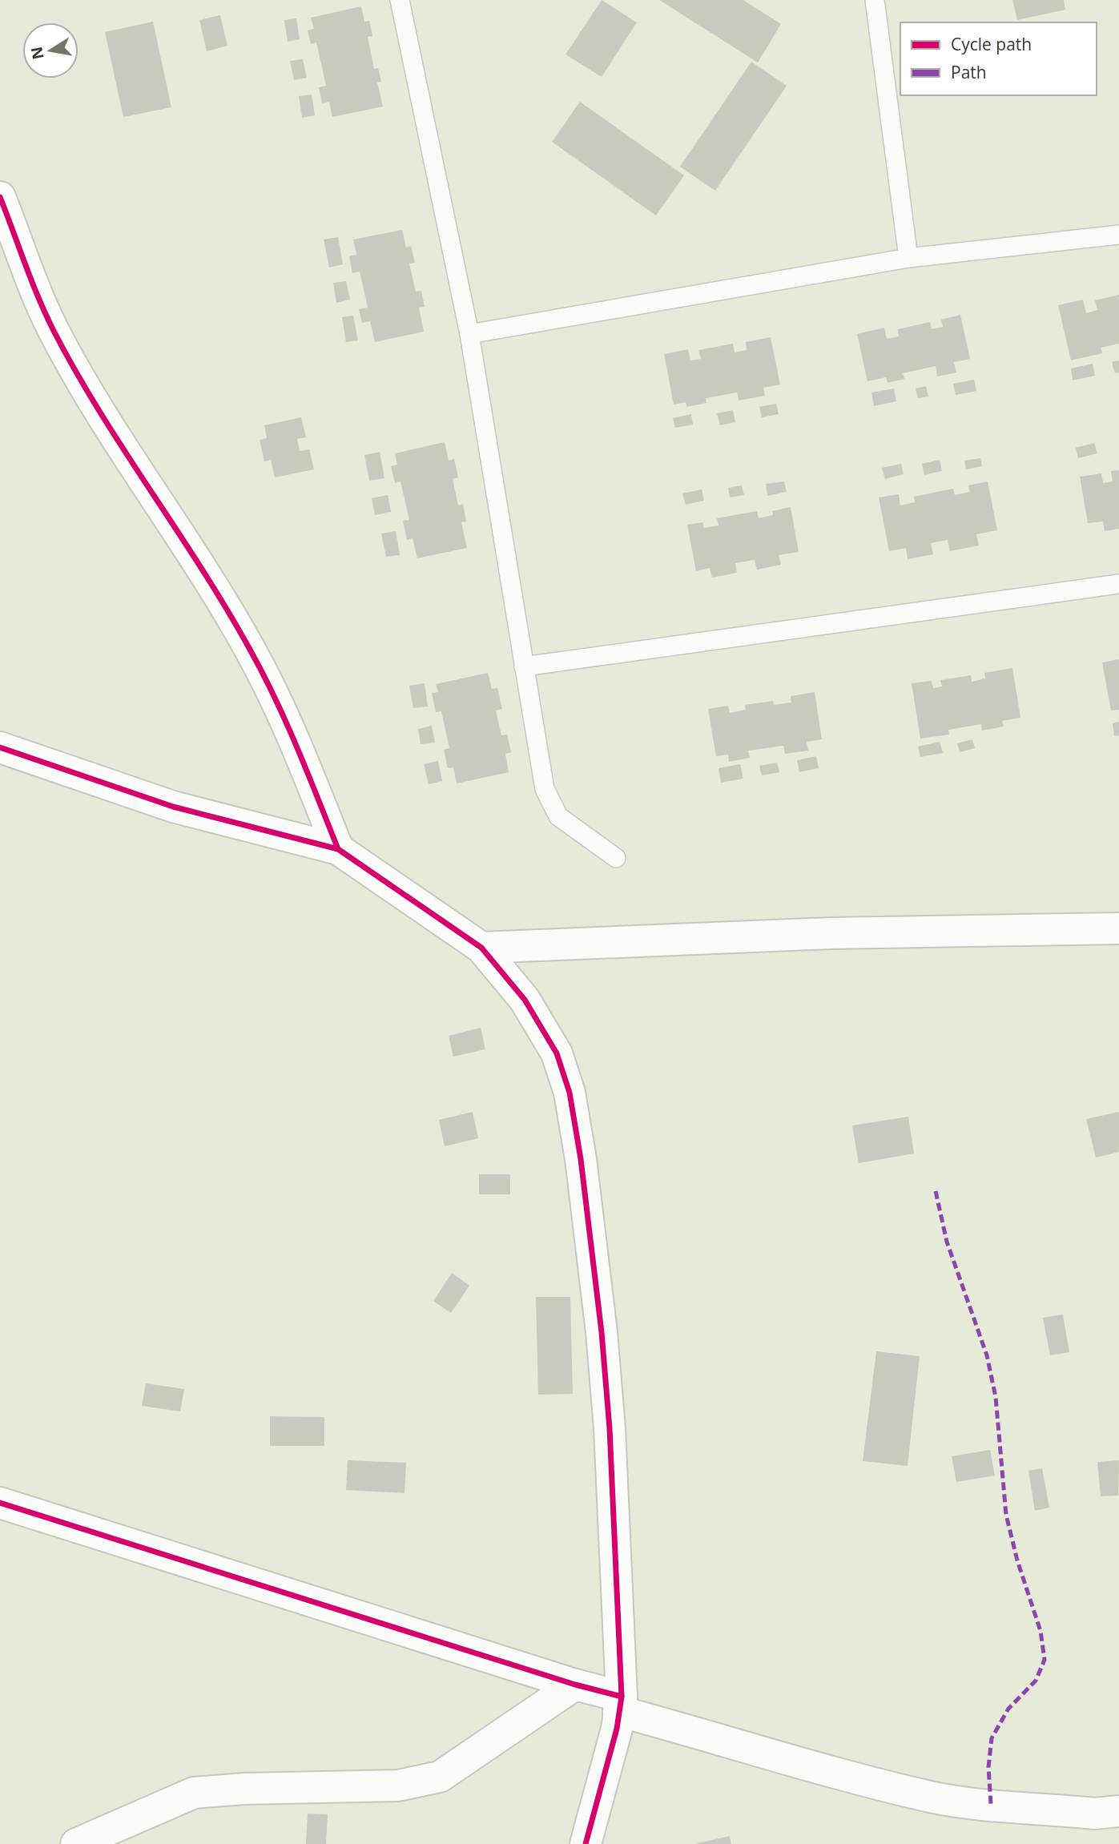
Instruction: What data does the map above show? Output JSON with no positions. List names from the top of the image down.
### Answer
{
  "legend": ["Cycle path", "Path"],
  "north": "left"
}
